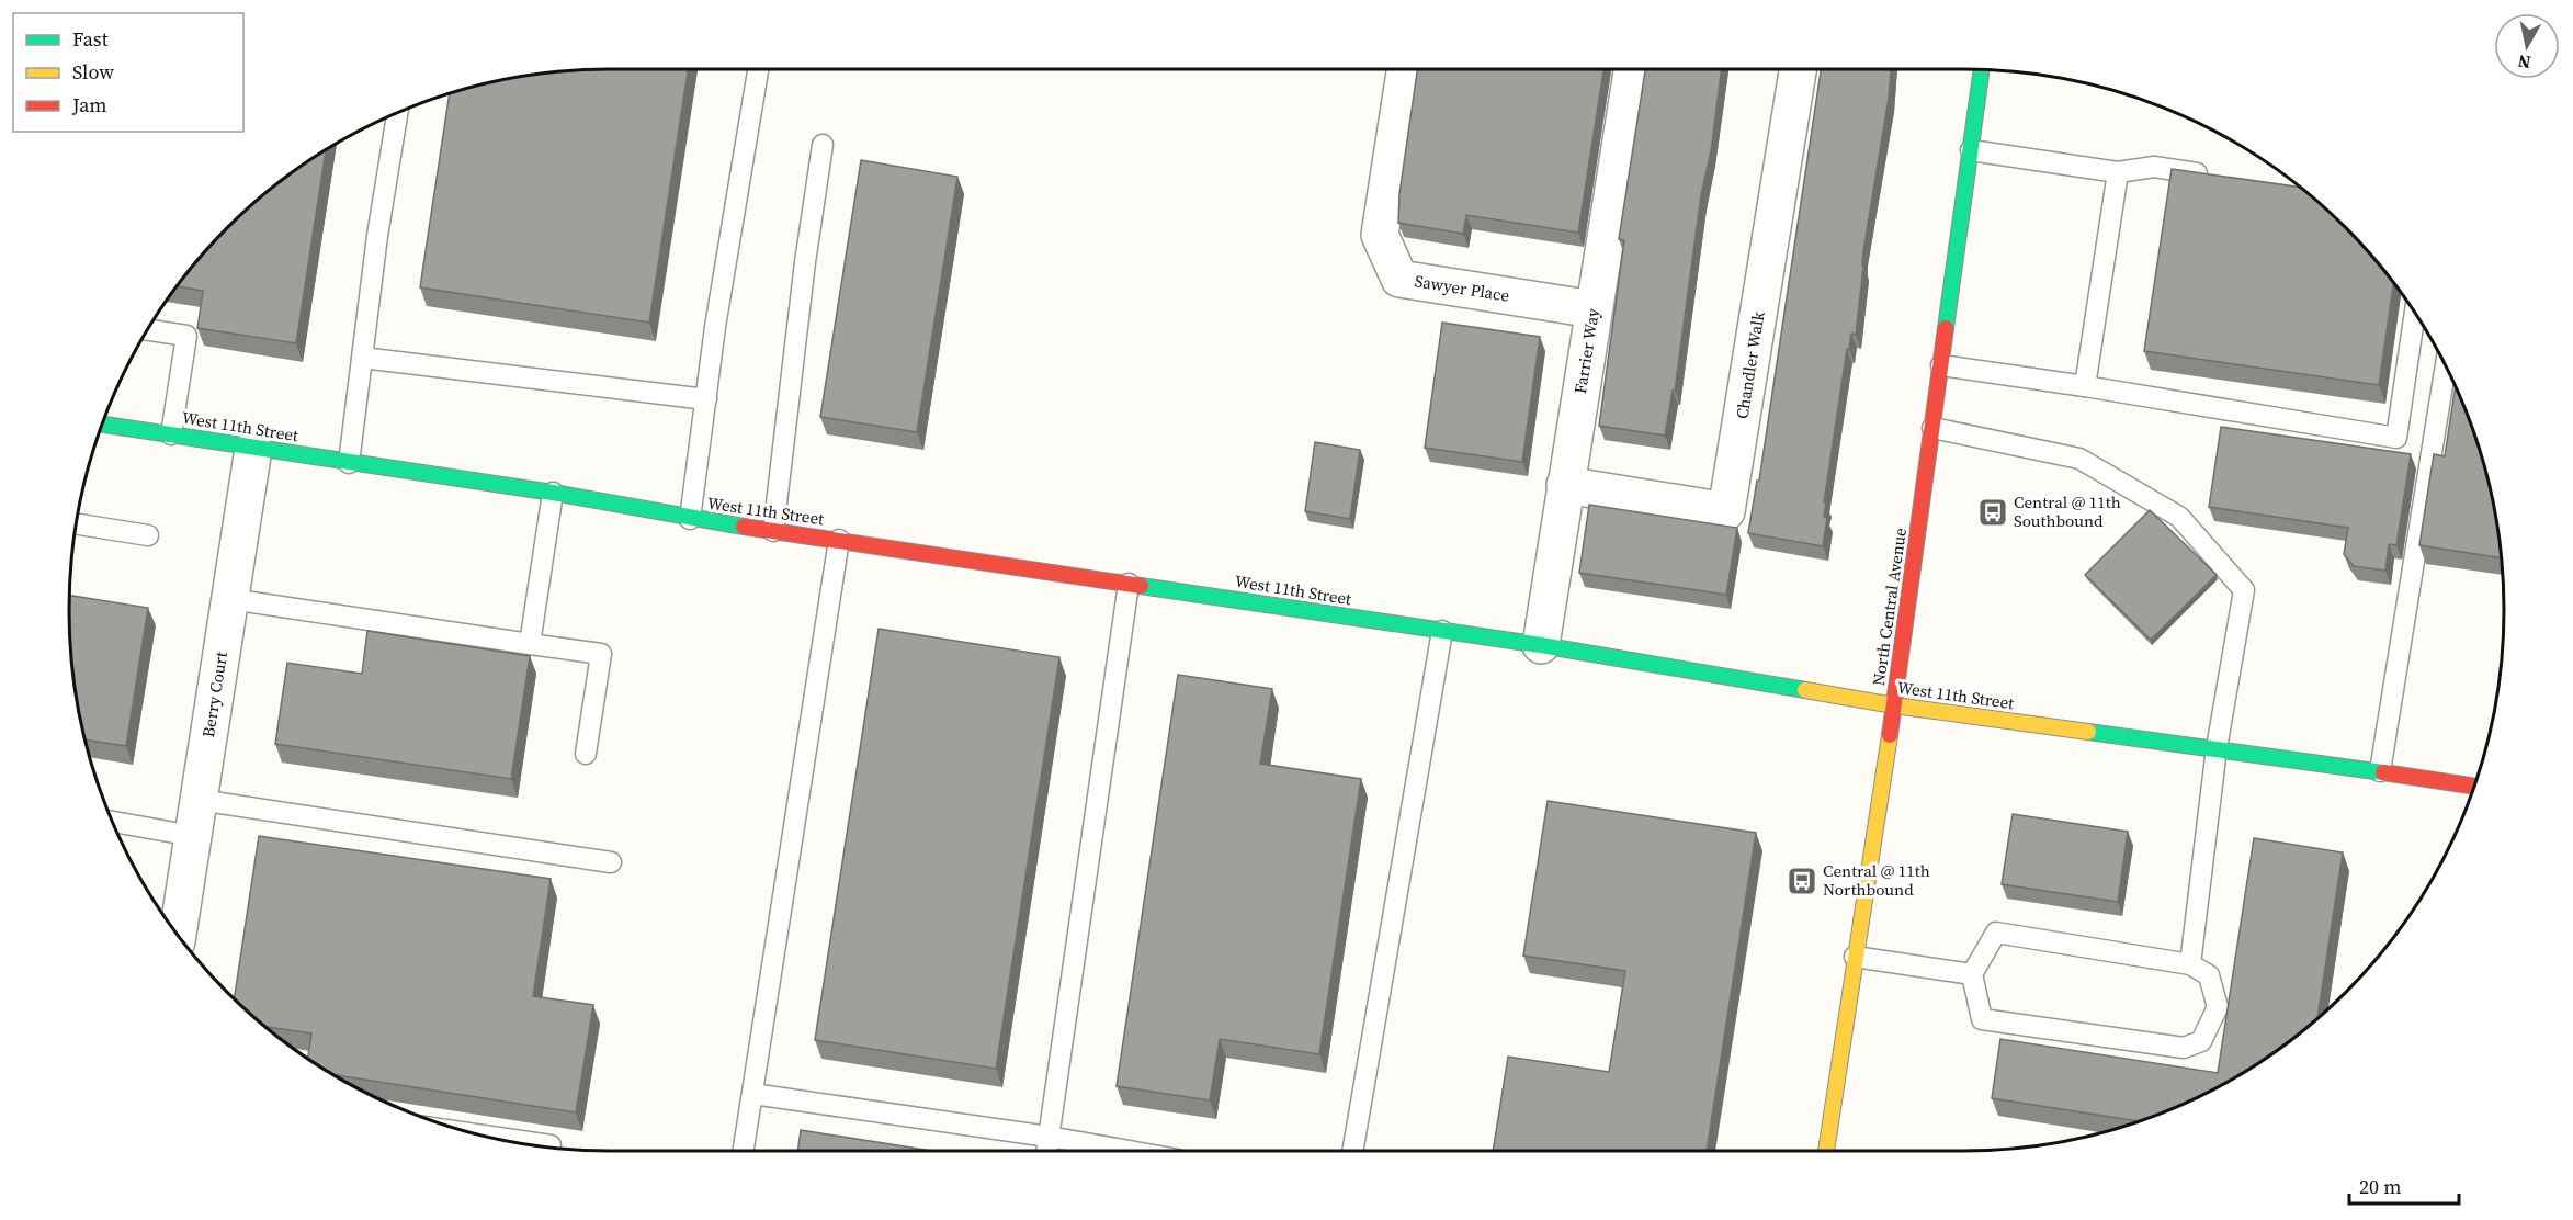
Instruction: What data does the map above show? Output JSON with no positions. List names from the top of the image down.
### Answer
{
  "streets": {
    "street": [
      "Sawyer Place",
      "Farrier Way",
      "Chandler Walk",
      "West 11th Street",
      "North Central Avenue",
      "Berry Court"
    ]
  },
  "crossings": [
    ["Sawyer Place", "Farrier Way"],
    ["Farrier Way", "Chandler Walk"],
    ["Farrier Way", "West 11th Street"],
    ["West 11th Street", "North Central Avenue"],
    ["West 11th Street", "Berry Court"]
  ],
  "places": {
    "bus stop": ["Central @ 11th Southbound", "Central @ 11th Northbound"]
  },
  "legend": ["Fast", "Slow", "Jam"],
  "scale_bar": "20 m",
  "north": "bottom"
}
